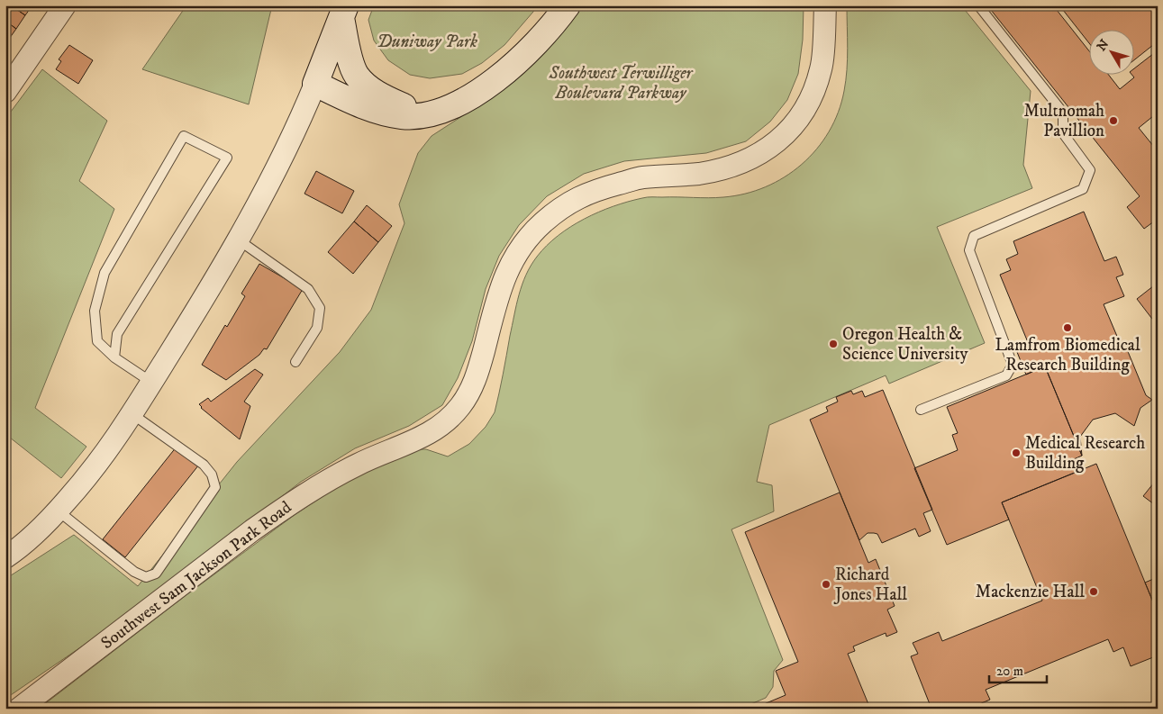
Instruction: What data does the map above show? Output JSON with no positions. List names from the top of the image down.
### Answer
{
  "streets": {
    "street": ["Southwest Sam Jackson Park Road"]
  },
  "parks": ["Duniway Park", "Southwest Terwilliger Boulevard Parkway"],
  "places": [
    "Multnomah Pavillion",
    "Lamfrom Biomedical Research Building",
    "Oregon Health & Science University",
    "Medical Research Building",
    "Richard Jones Hall",
    "Mackenzie Hall"
  ],
  "scale_bar": "20 m",
  "north": "top left"
}
